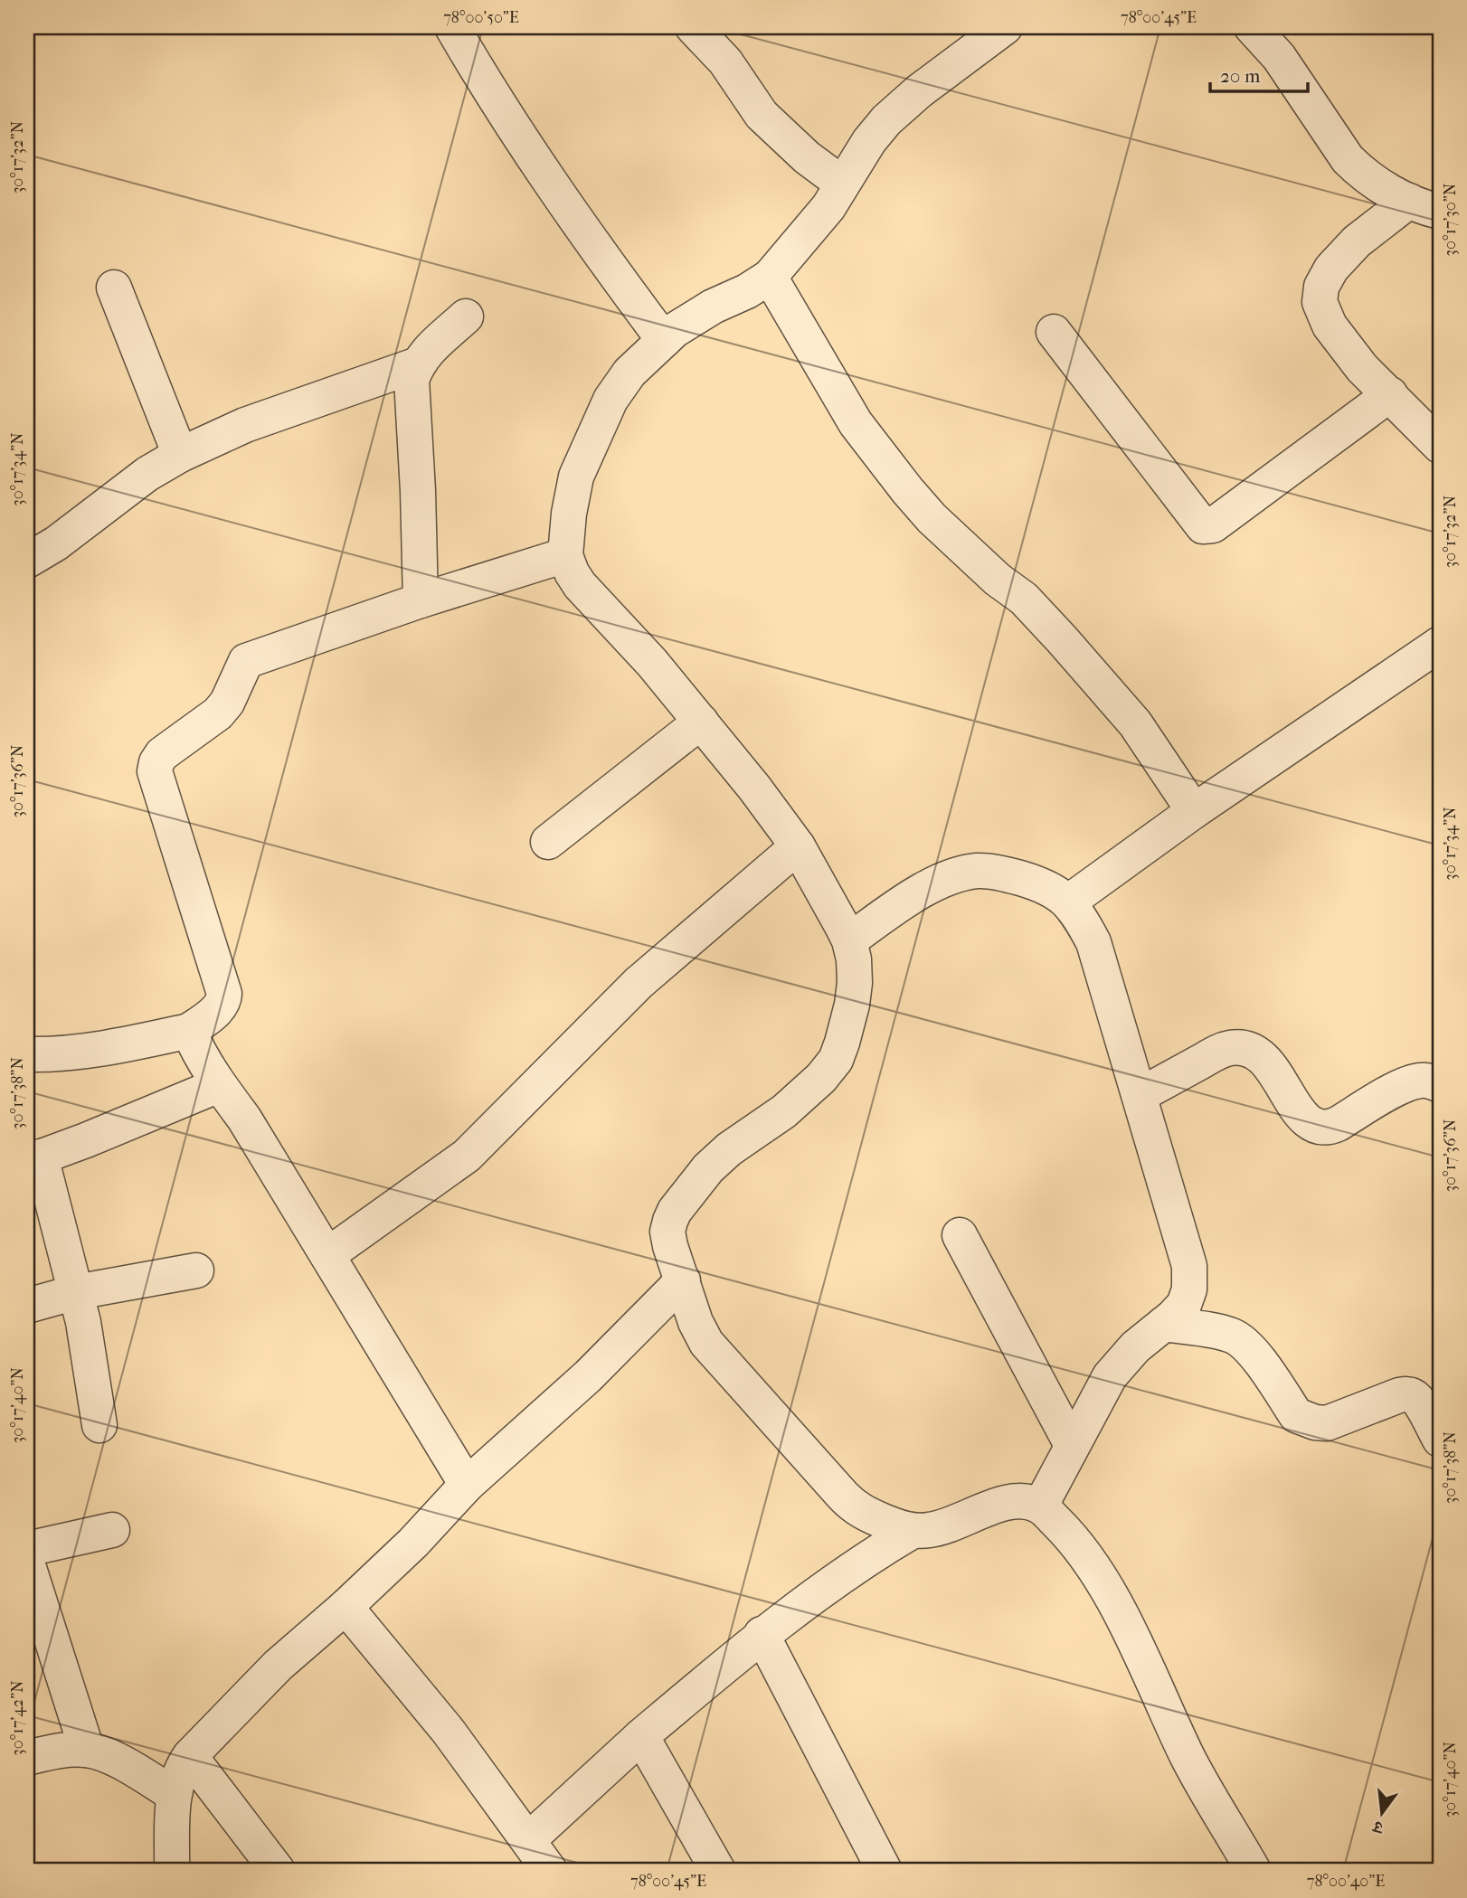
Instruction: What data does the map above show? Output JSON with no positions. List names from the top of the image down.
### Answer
{
  "scale_bar": "20 m",
  "north": "bottom",
  "coordinates": [
    "78°00'50\"E",
    "78°00'45\"E",
    "30°17'32\"N",
    "30°17'30\"N",
    "30°17'34\"N",
    "30°17'36\"N",
    "30°17'38\"N",
    "30°17'40\"N",
    "30°17'42\"N",
    "78°00'40\"E"
  ]
}
